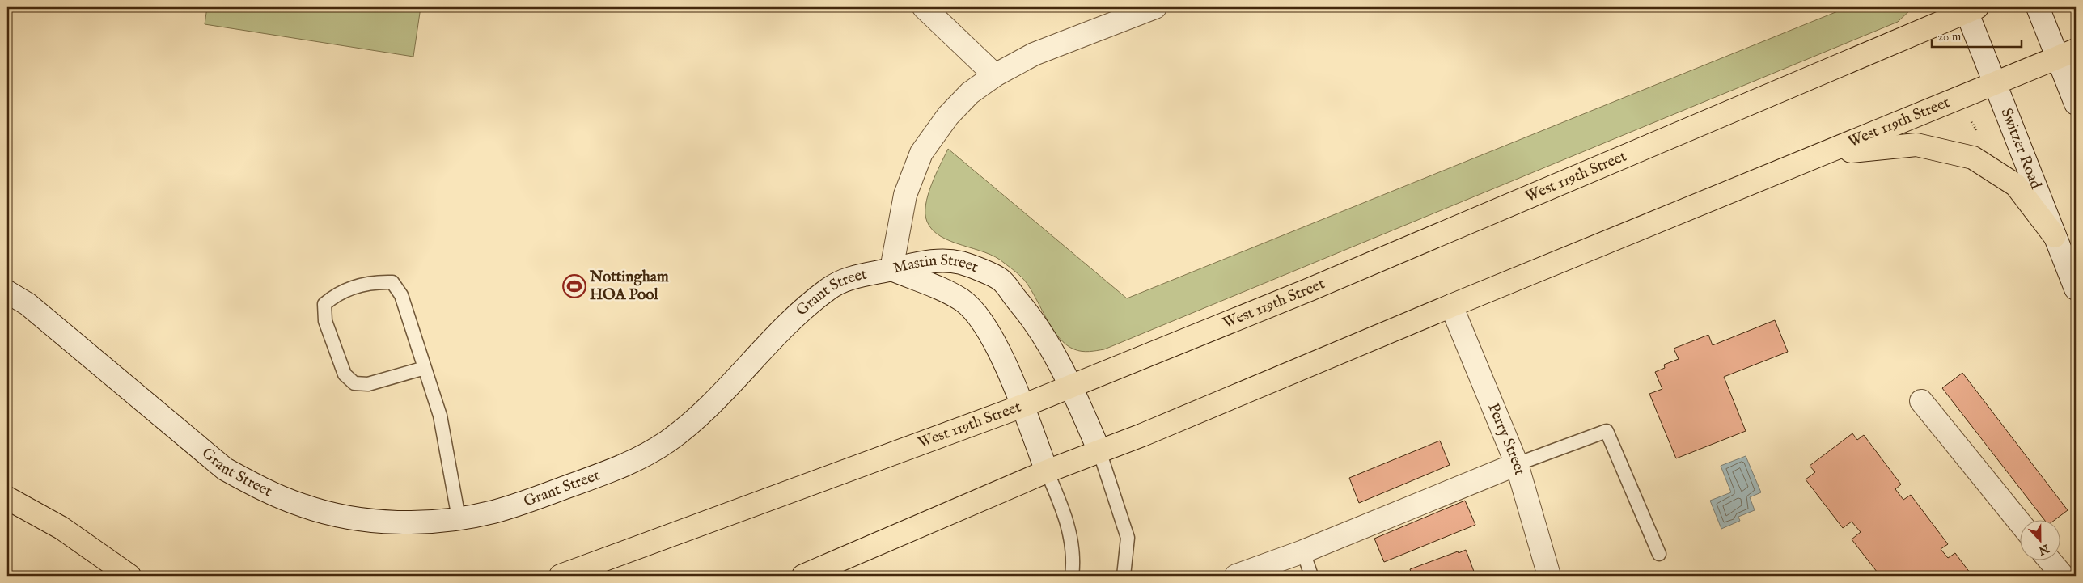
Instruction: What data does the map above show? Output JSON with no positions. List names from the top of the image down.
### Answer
{
  "streets": {
    "main road": ["West 119th Street"],
    "street": [
      "Switzer Road",
      "Mastin Street",
      "Grant Street",
      "Perry Street"
    ]
  },
  "crossings": [
    ["West 119th Street", "Switzer Road"],
    ["West 119th Street", "Mastin Street"],
    ["West 119th Street", "Perry Street"],
    ["Mastin Street", "Grant Street"]
  ],
  "places": {
    "sports": ["Nottingham HOA Pool"]
  },
  "scale_bar": "20 m",
  "north": "bottom"
}
